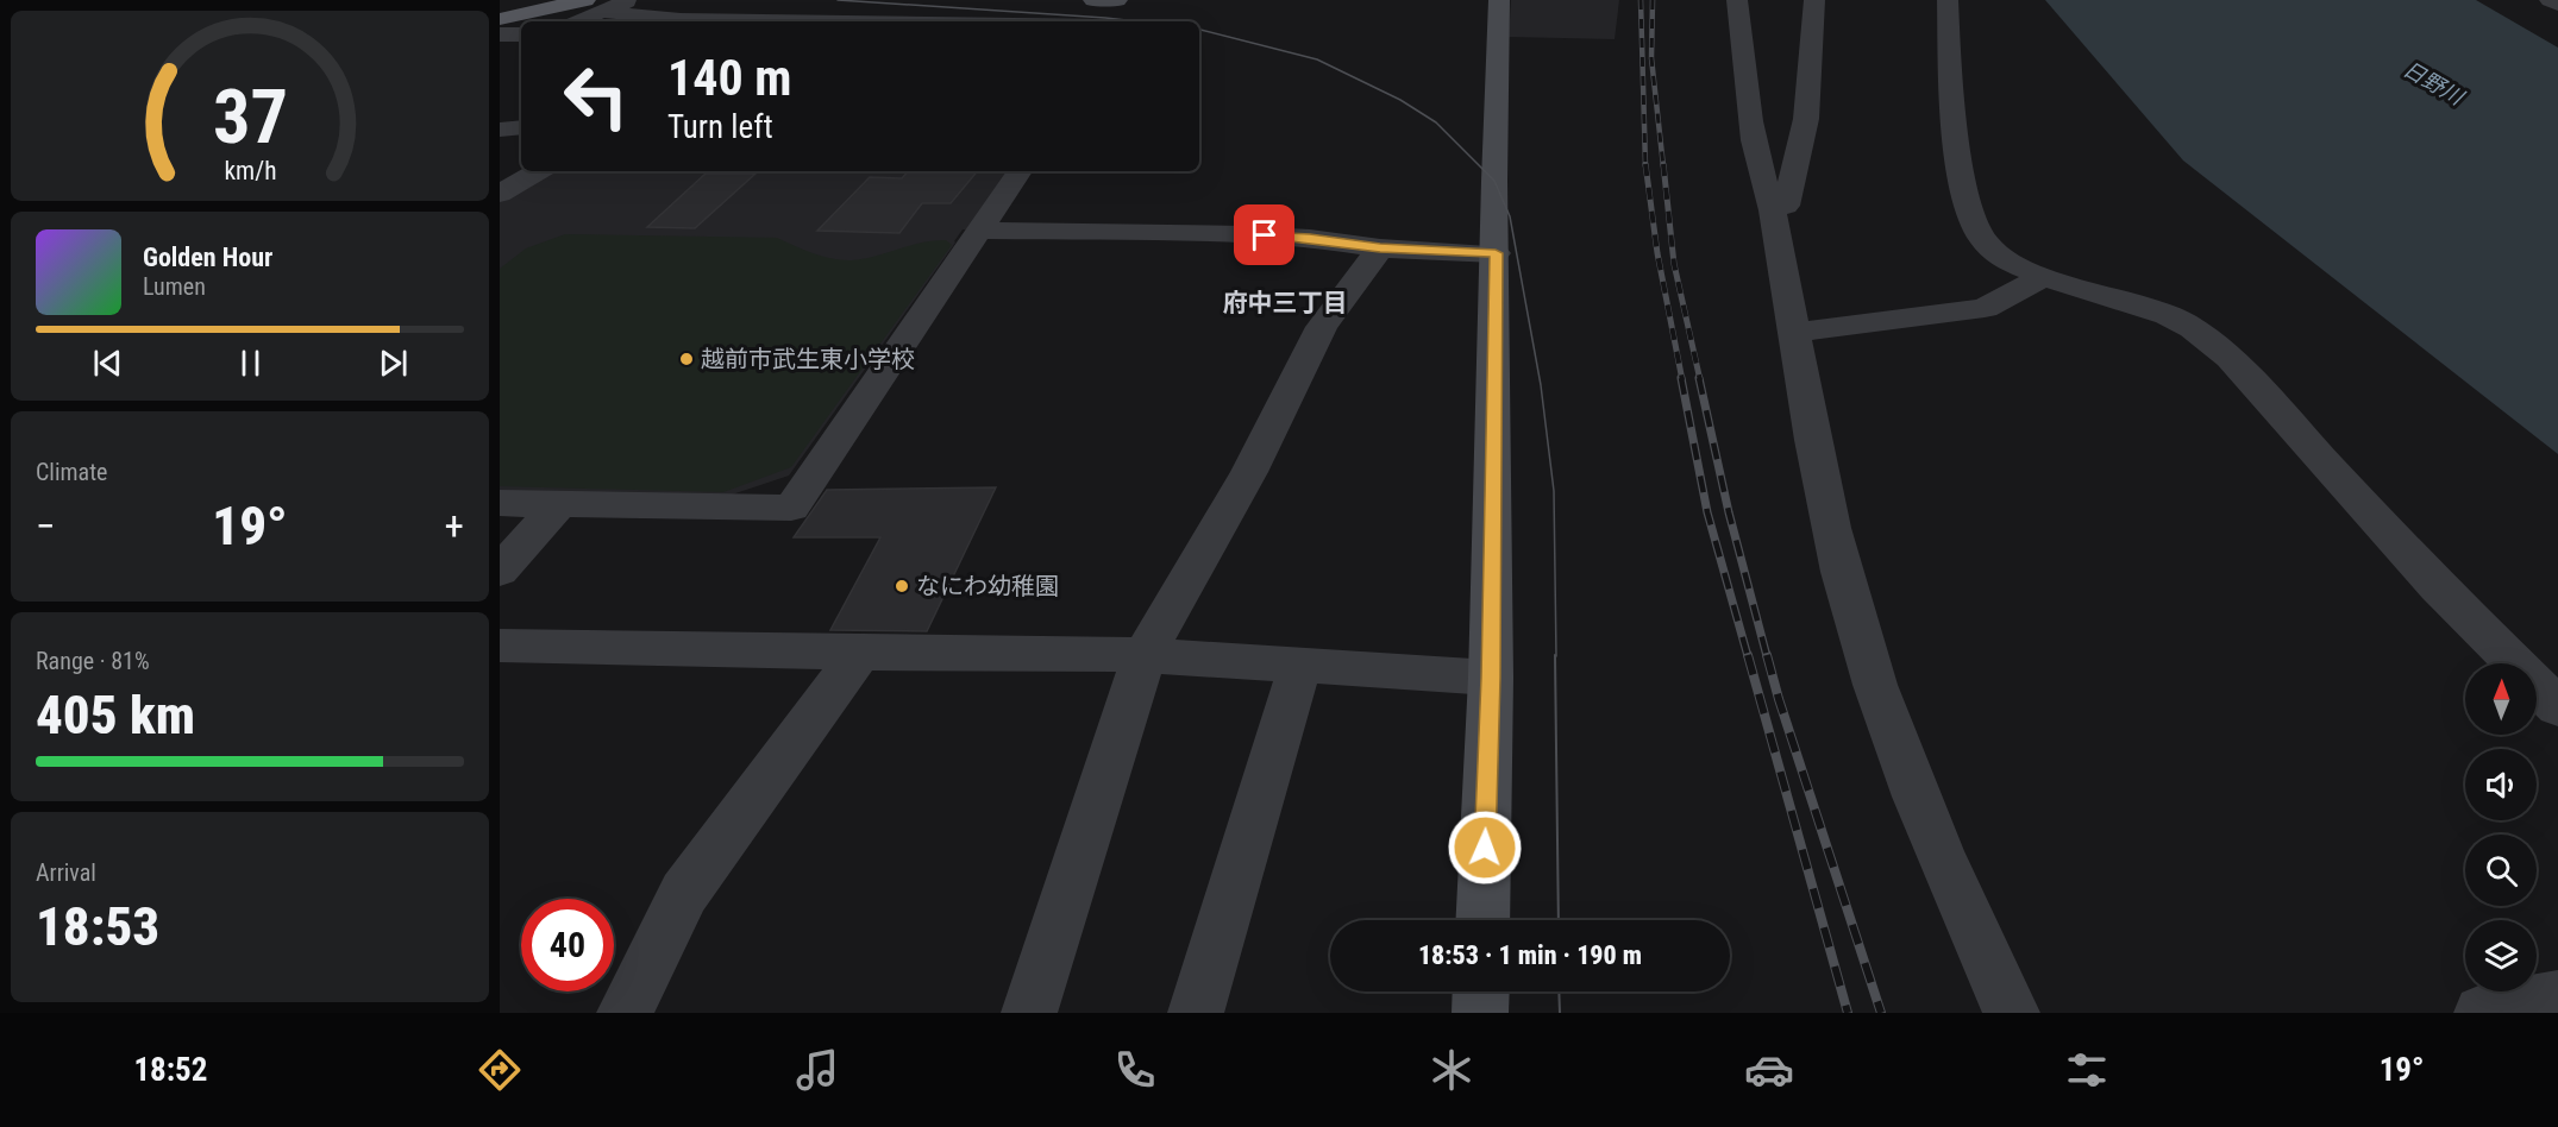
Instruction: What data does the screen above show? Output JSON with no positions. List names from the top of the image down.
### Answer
{
  "districts": ["府中三丁目"],
  "water": ["日野川"],
  "places": ["越前市武生東小学校", "なにわ幼稚園"],
  "north": "top",
  "page": {
    "turn": ["140 m", "Turn left"],
    "song": ["Golden Hour", "Lumen"],
    "tile": [
      "Climate",
      ["Range · 81%", "405 km"],
      ["Arrival", "18:53"]
    ],
    "heat": ["−", "19°", "+"],
    "limit": "40",
    "trip": "18:53 · 1 min · 190 m",
    "tabs": ["18:52", "19°"],
    "gauge": ["37", "km/h"]
  }
}
